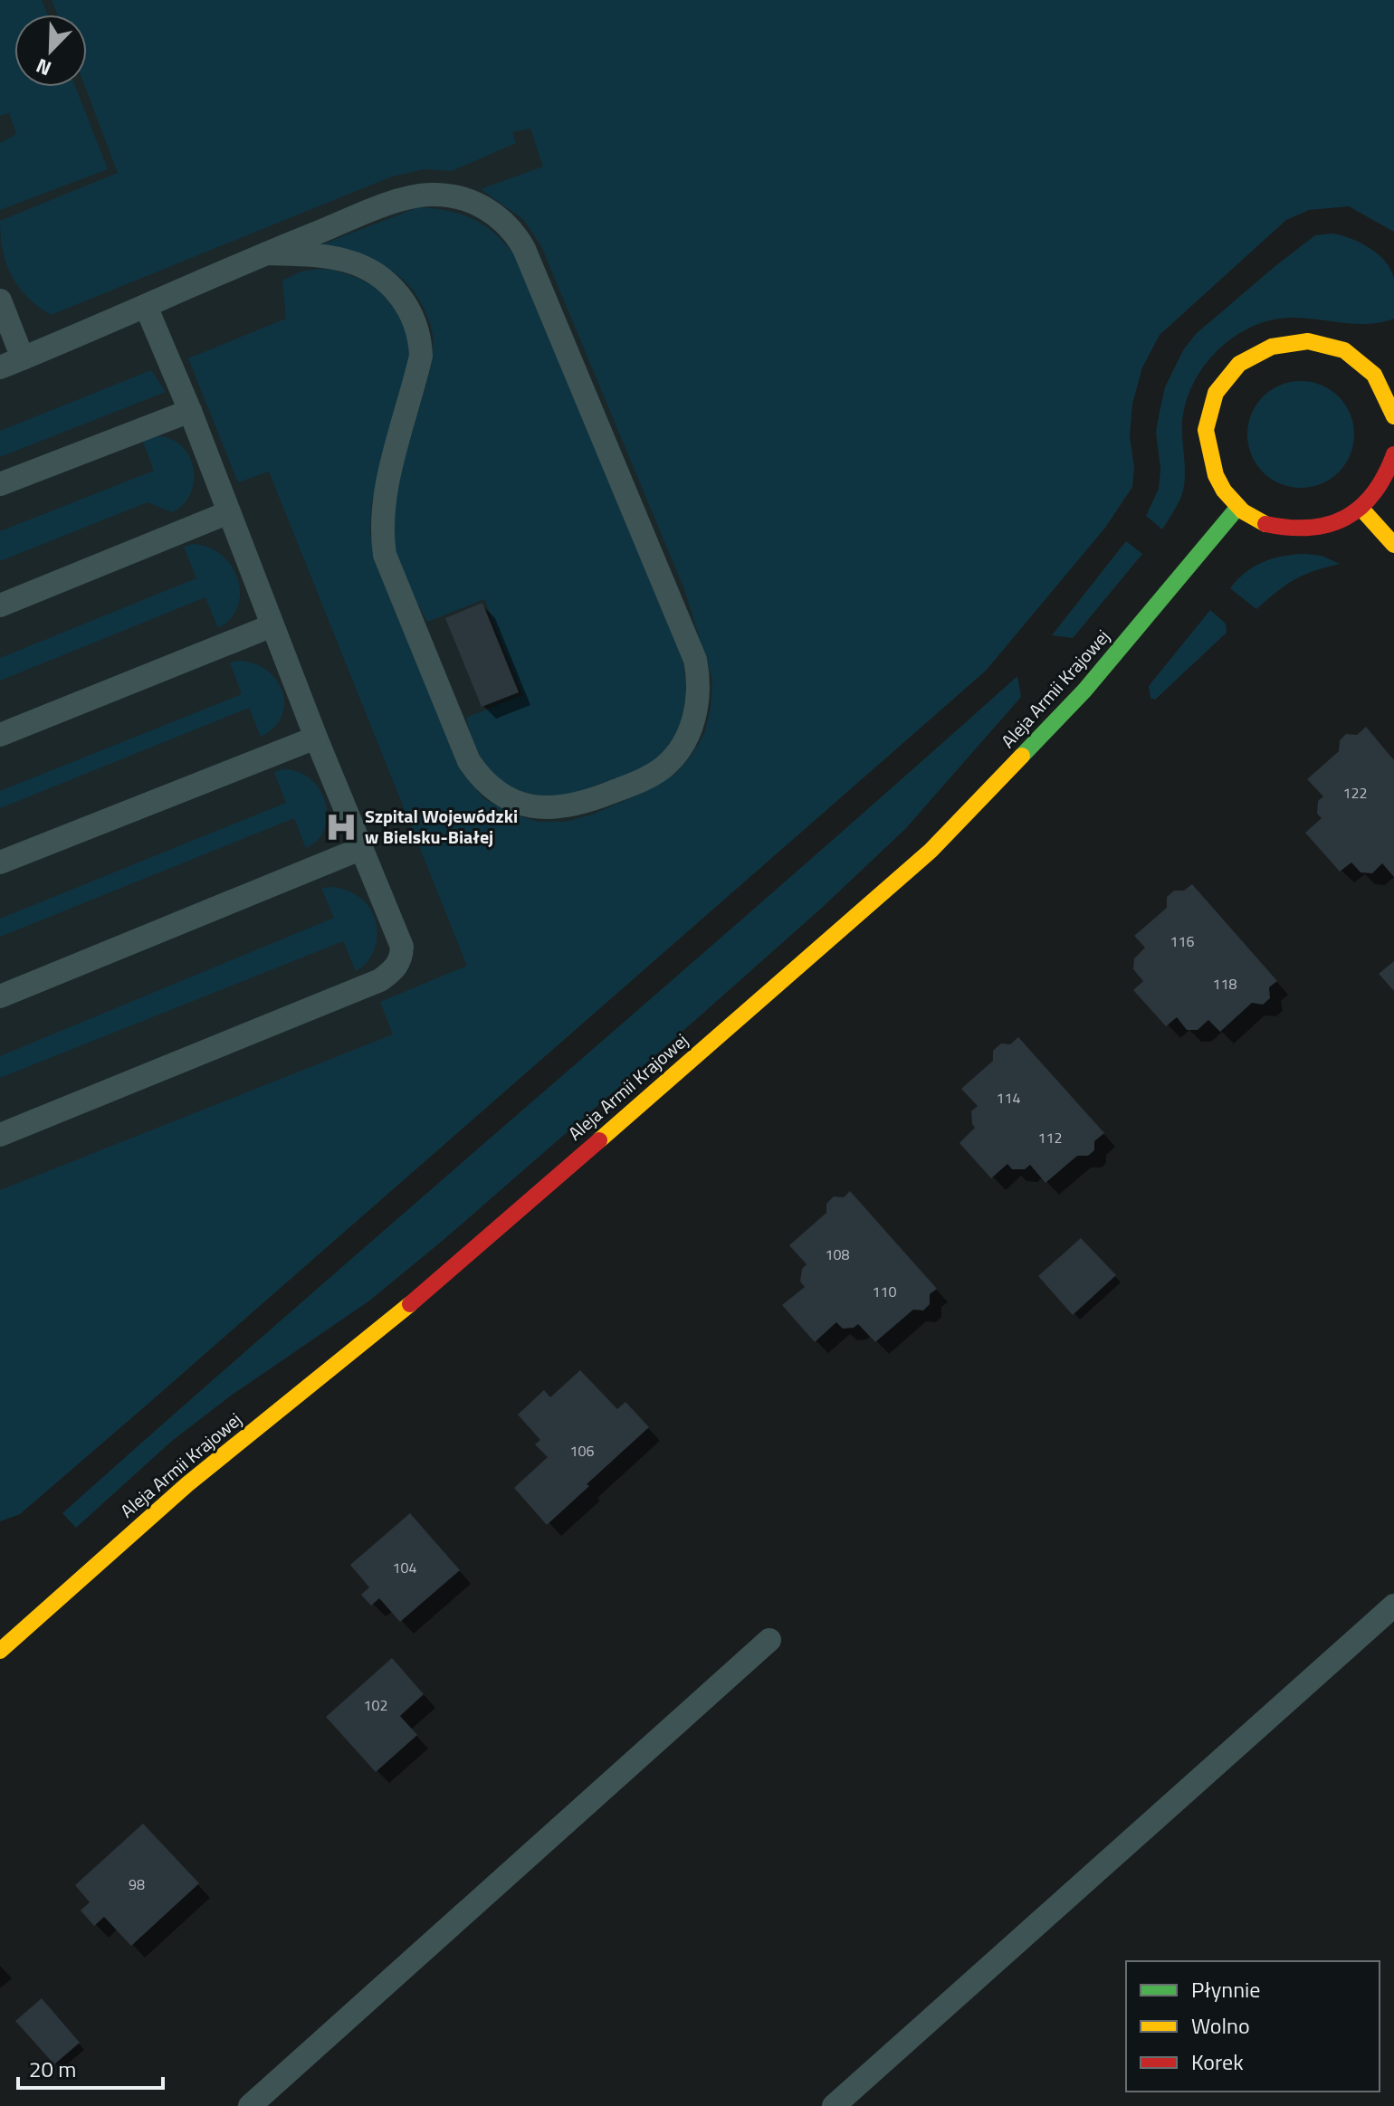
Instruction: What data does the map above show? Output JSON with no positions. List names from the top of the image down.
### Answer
{
  "streets": {
    "street": ["Aleja Armii Krajowej"]
  },
  "places": {
    "hospital": ["Szpital Wojewódzki w Bielsku-Białej"]
  },
  "house_numbers": [
    "122",
    "116",
    "118",
    "114",
    "112",
    "108",
    "110",
    "106",
    "104",
    "102",
    "98"
  ],
  "legend": ["Płynnie", "Wolno", "Korek"],
  "scale_bar": "20 m",
  "north": "bottom left"
}
